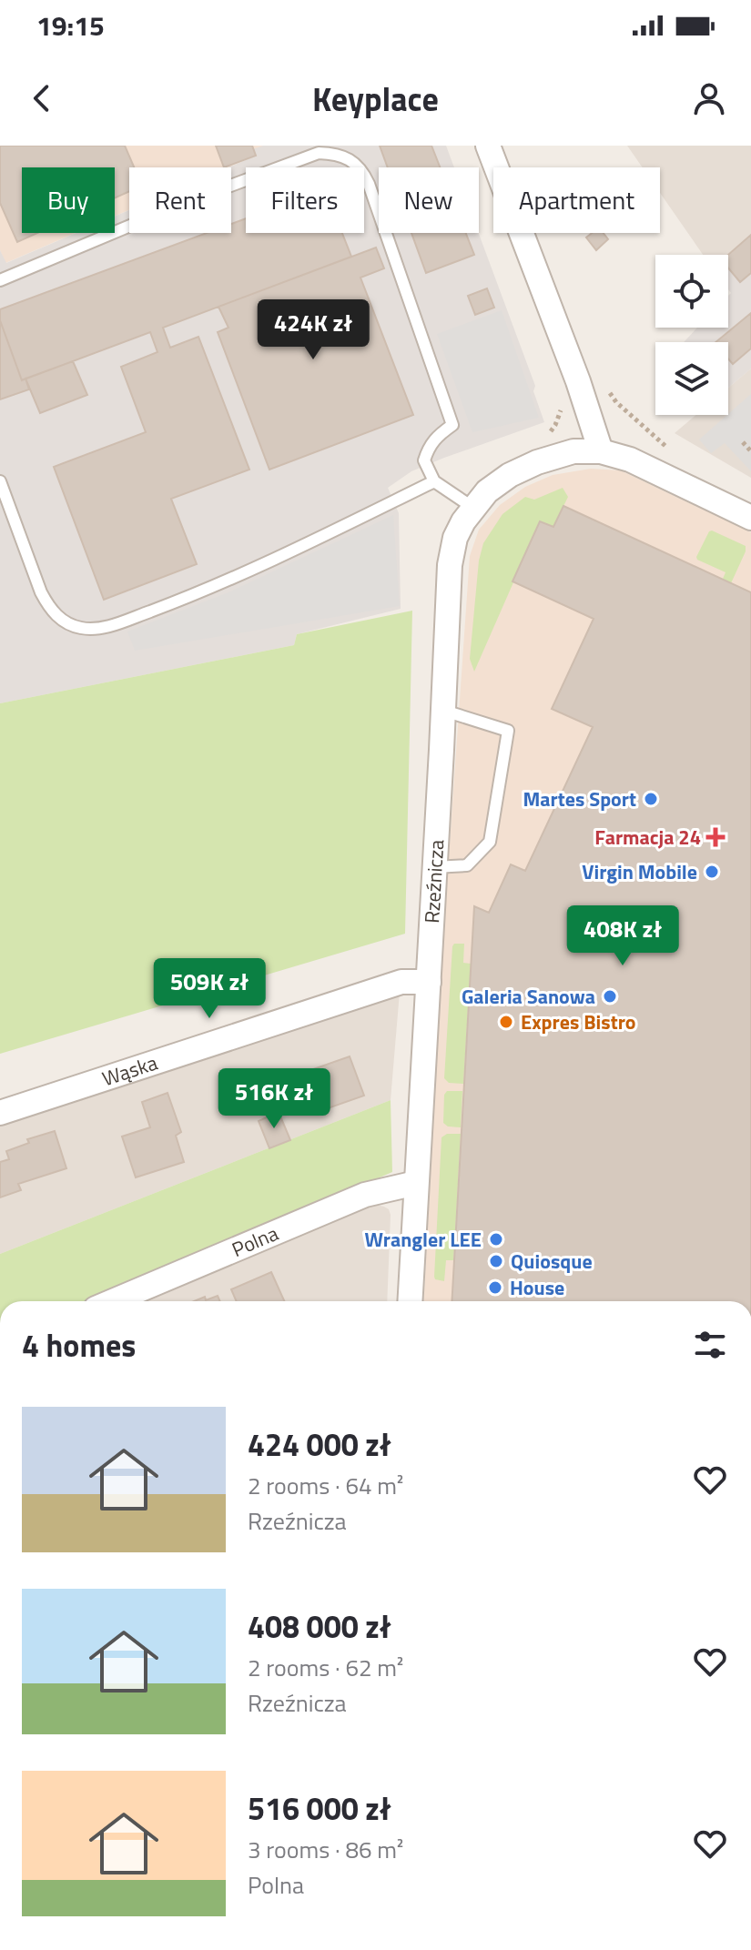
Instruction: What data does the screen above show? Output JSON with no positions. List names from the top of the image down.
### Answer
{
  "streets": {
    "street": ["Rzeźnicza", "Wąska", "Polna"]
  },
  "crossings": [
    ["Rzeźnicza", "Wąska"],
    ["Rzeźnicza", "Polna"]
  ],
  "places": {
    "other": [
      "Martes Sport",
      "Virgin Mobile",
      "Galeria Sanowa",
      "Expres Bistro",
      "Wrangler LEE",
      "Quiosque",
      "House"
    ],
    "health": ["Farmacja 24"]
  },
  "page": {
    "status": "19:15",
    "header": "Keyplace",
    "chip": [
      "Buy",
      "Rent",
      "Filters",
      "New",
      "Apartment"
    ],
    "price": [
      "424K zł",
      "408K zł",
      "509K zł",
      "516K zł"
    ],
    "heading": "4 homes",
    "list": [
      {
        "name": "424 000 zł",
        "note": "2 rooms · 64 m² · Rzeźnicza"
      },
      {
        "name": "408 000 zł",
        "note": "2 rooms · 62 m² · Rzeźnicza"
      },
      {
        "name": "516 000 zł",
        "note": "3 rooms · 86 m² · Polna"
      }
    ]
  }
}
